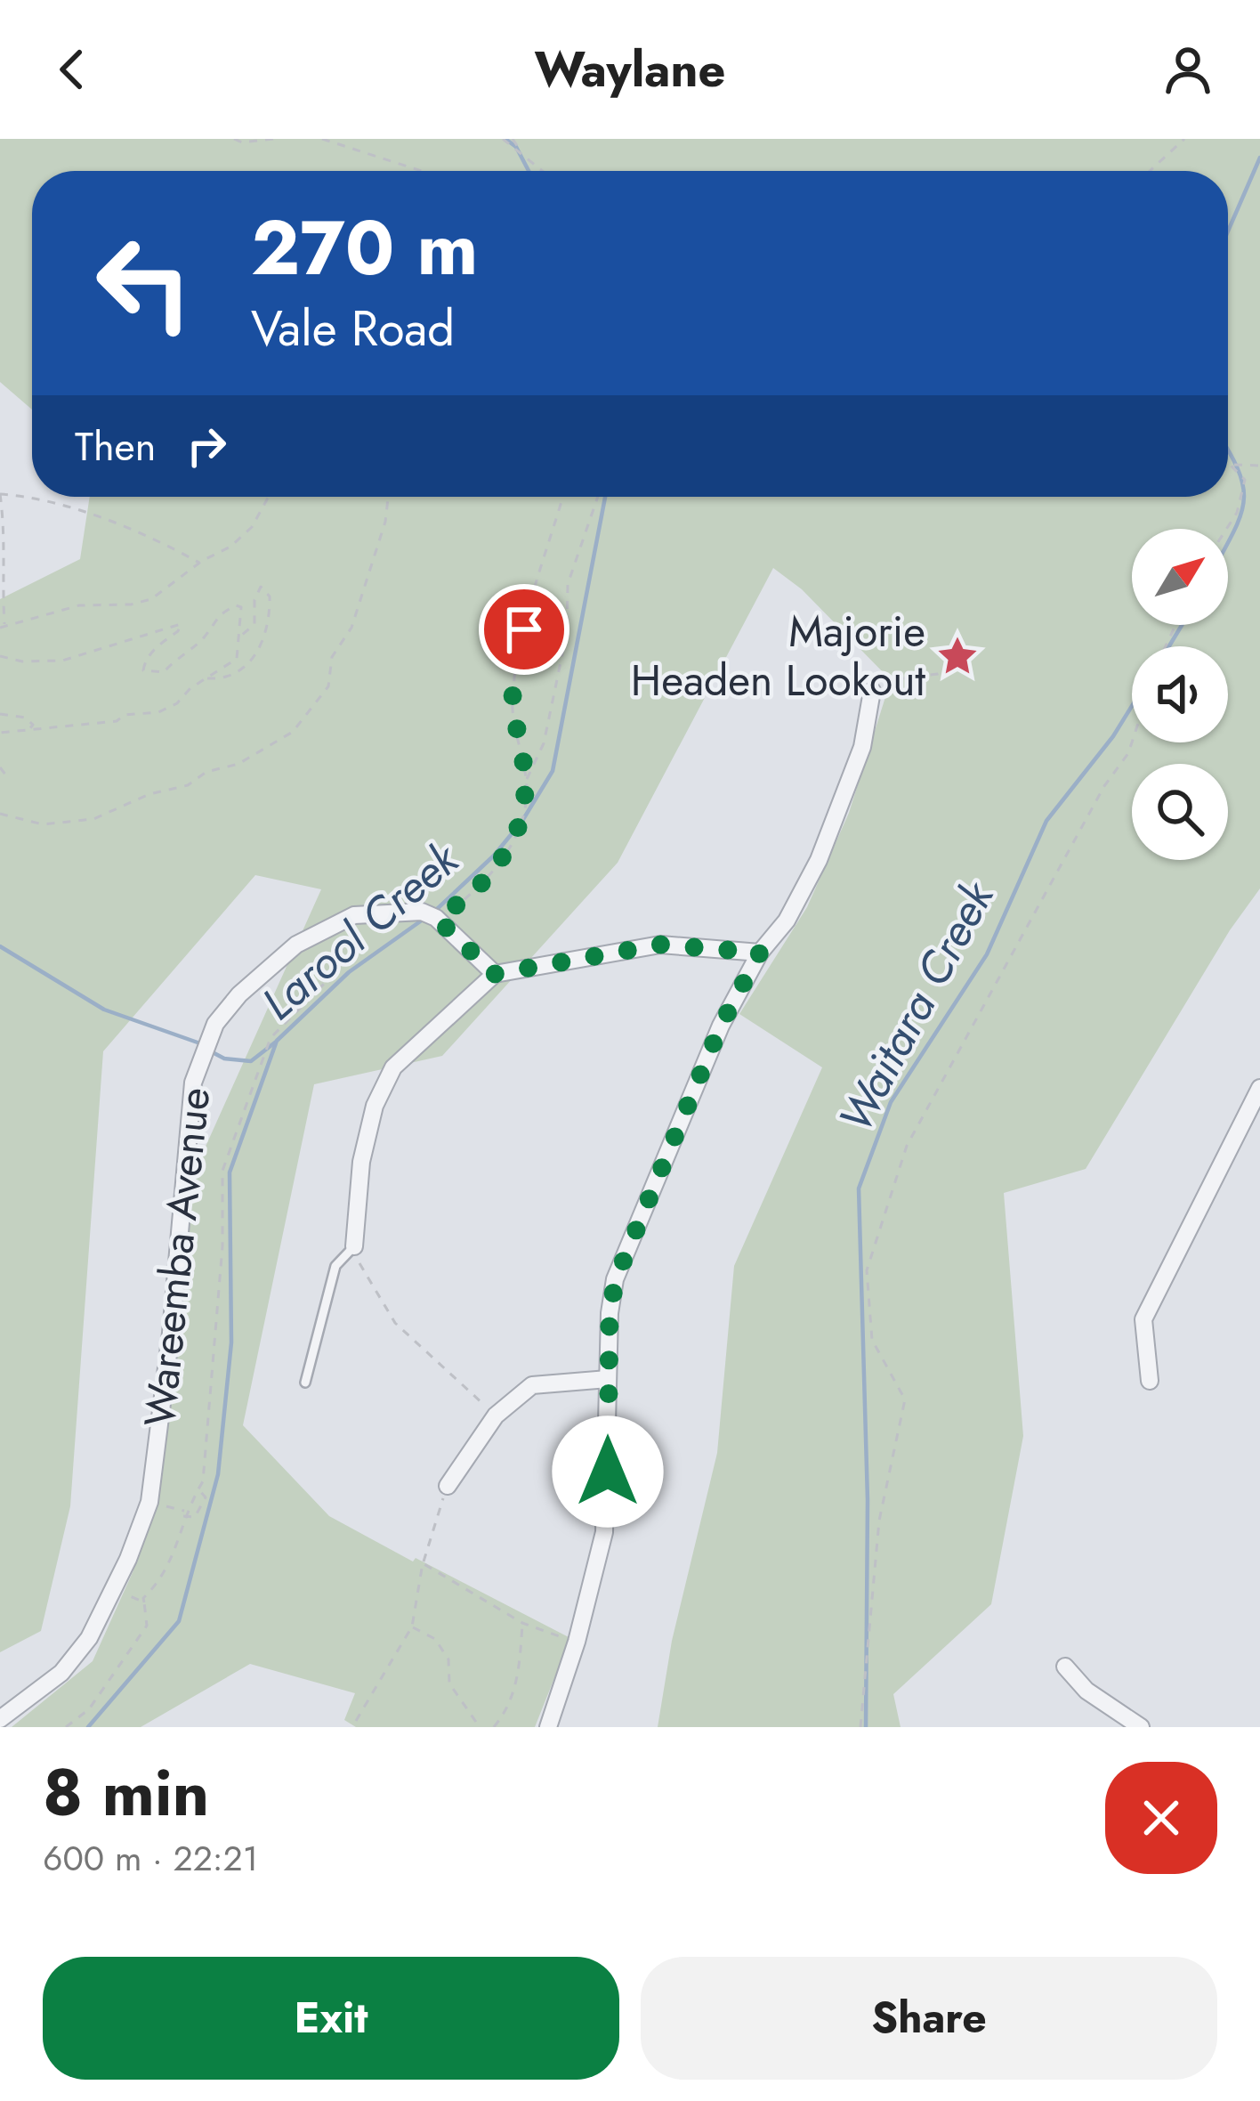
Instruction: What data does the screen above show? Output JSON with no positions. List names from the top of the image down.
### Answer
{
  "streets": {
    "street": ["Wareemba Avenue"]
  },
  "water": ["Larool Creek", "Waitara Creek"],
  "places": {
    "place": ["Majorie Headen Lookout"]
  },
  "north": "top right",
  "page": {
    "header": "Waylane",
    "turn": ["270 m", "Vale Road"],
    "then": "Then",
    "heading": ["8 min", "600 m · 22:21"],
    "buttons": ["Exit", "Share"]
  }
}
